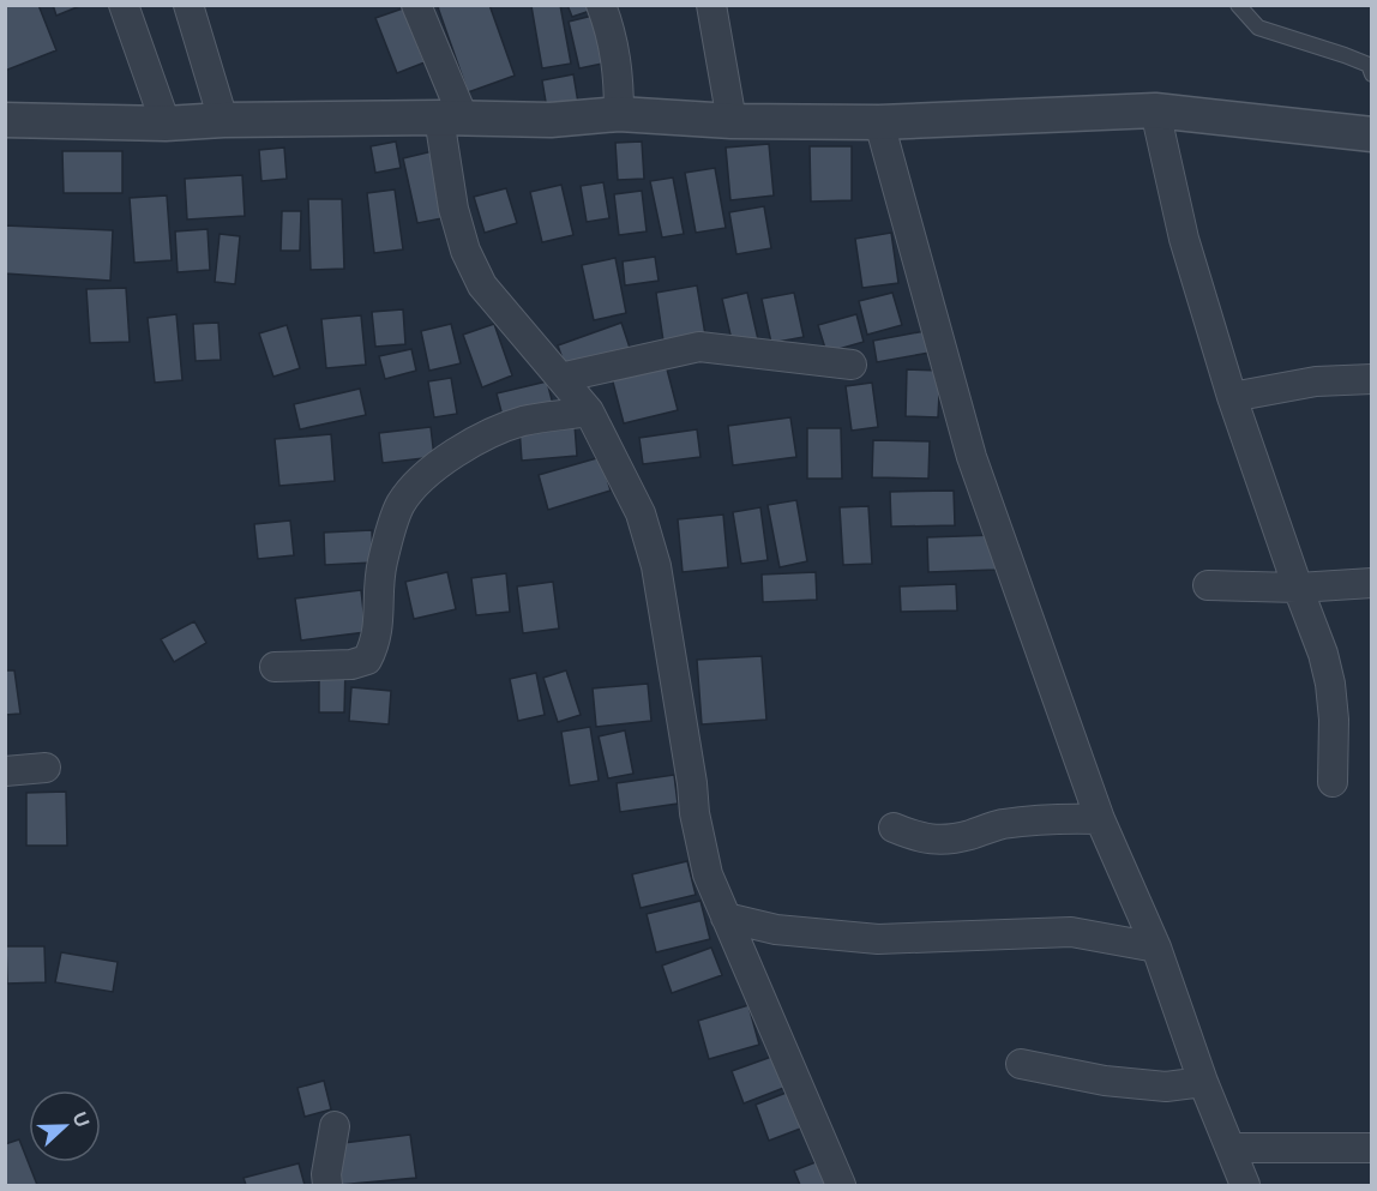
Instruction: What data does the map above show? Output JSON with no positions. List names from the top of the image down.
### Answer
{
  "north": "right"
}
